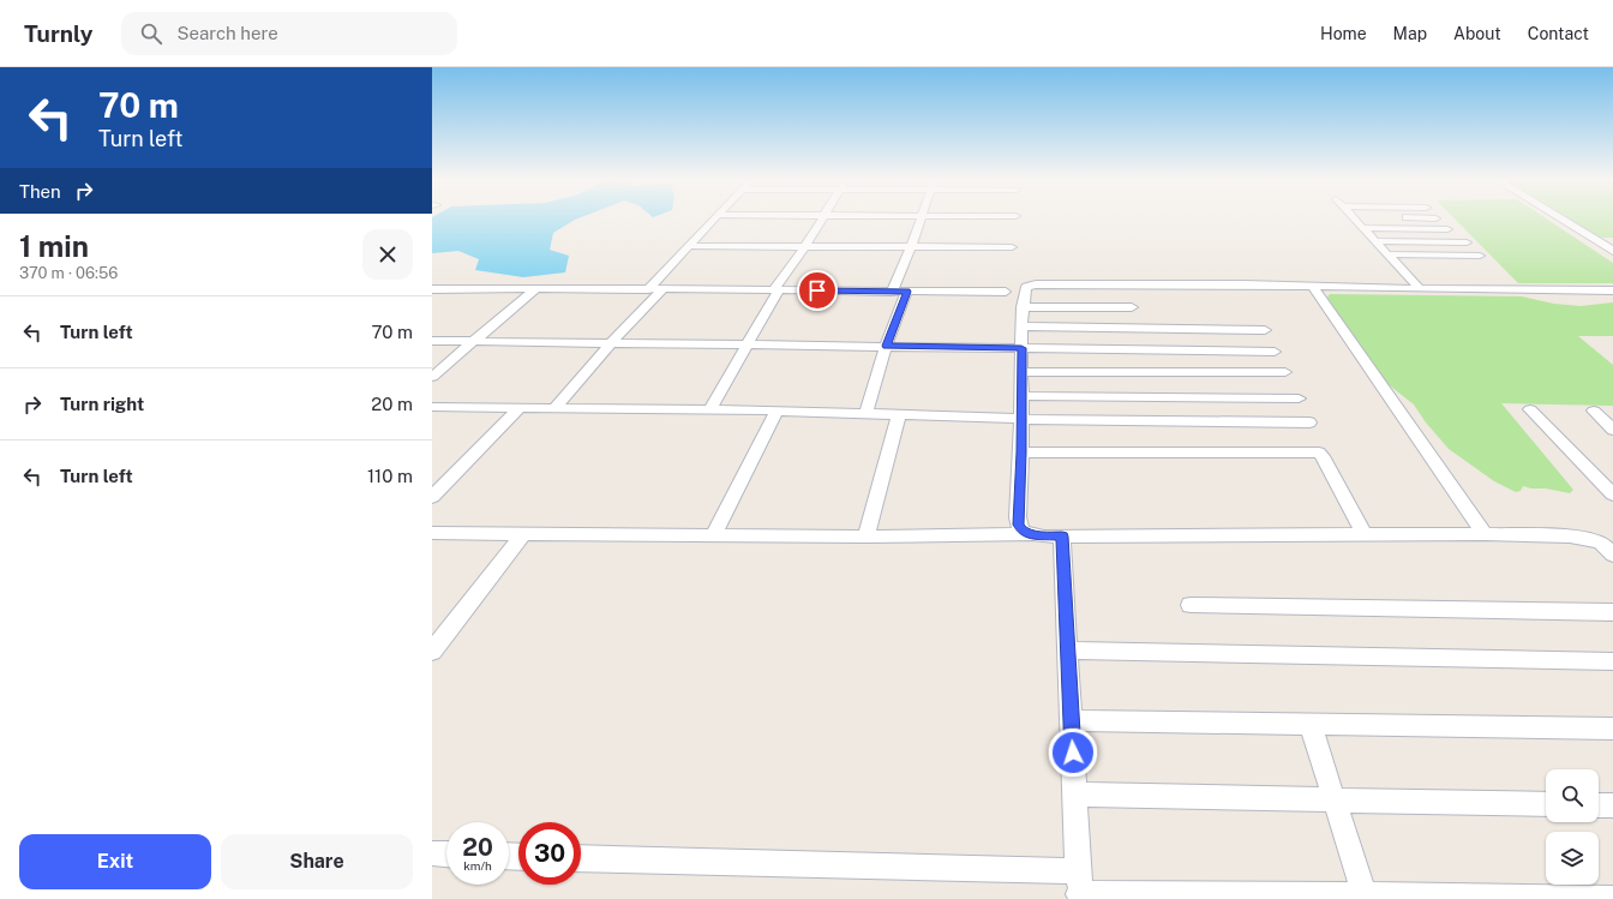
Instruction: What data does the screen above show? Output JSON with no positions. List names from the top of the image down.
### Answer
{
  "page": {
    "header": "Turnly",
    "search": "Search here",
    "nav": [
      "Home",
      "Map",
      "About",
      "Contact"
    ],
    "turn": ["70 m", "Turn left"],
    "then": "Then",
    "heading": ["1 min", "370 m · 06:56"],
    "list": [
      {
        "name": "Turn left",
        "value": "70 m"
      },
      {
        "name": "Turn right",
        "value": "20 m"
      },
      {
        "name": "Turn left",
        "value": "110 m"
      }
    ],
    "speed": "20 km/h",
    "limit": "30",
    "buttons": ["Exit", "Share"]
  }
}
